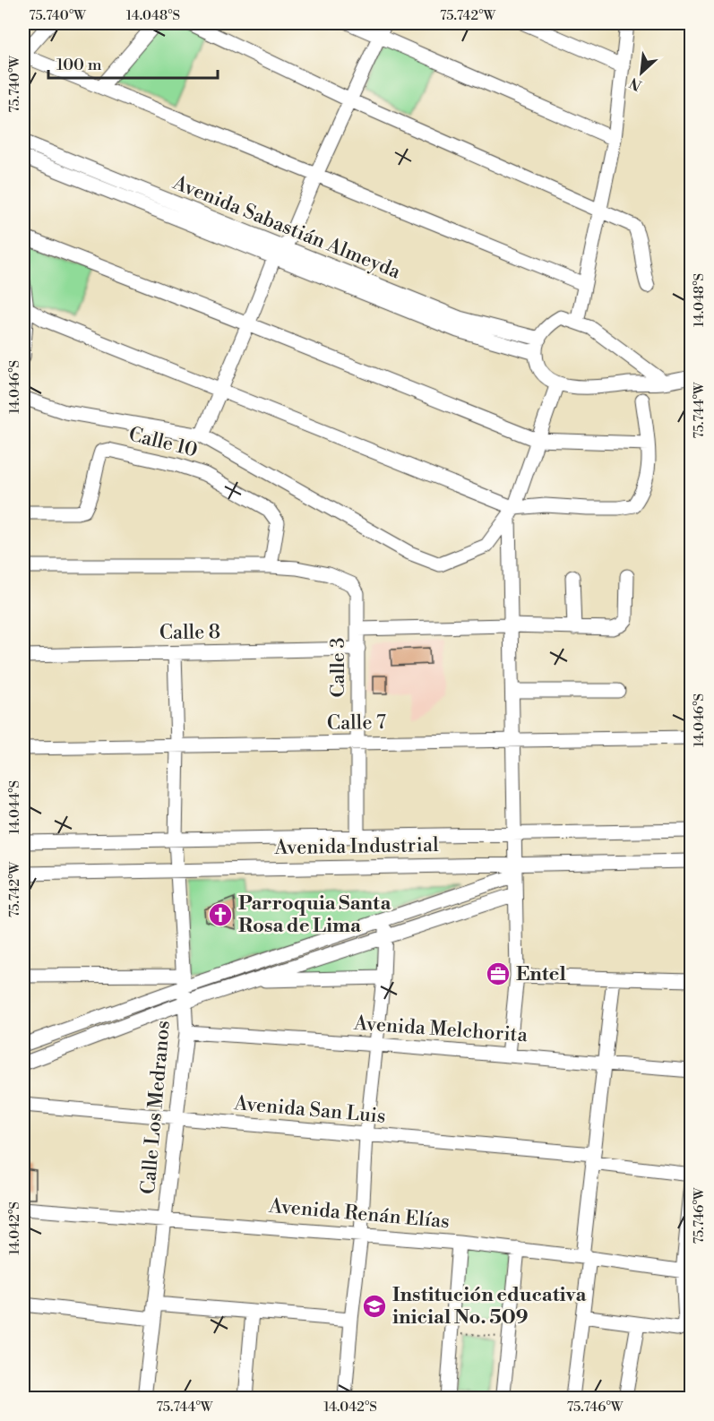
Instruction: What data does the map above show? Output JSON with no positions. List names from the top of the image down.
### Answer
{
  "streets": {
    "street": [
      "Avenida Sabastián Almeyda",
      "Calle 10",
      "Calle 8",
      "Calle 3",
      "Calle 7",
      "Avenida Industrial",
      "Avenida Melchorita",
      "Calle Los Medranos",
      "Avenida San Luis",
      "Avenida Renán Elías"
    ]
  },
  "crossings": [
    ["Calle 10", "Calle 3"],
    ["Calle 8", "Calle 3"],
    ["Calle 8", "Calle Los Medranos"],
    ["Calle 3", "Calle 7"],
    ["Calle 3", "Avenida Industrial"],
    ["Calle 7", "Calle Los Medranos"],
    ["Avenida Industrial", "Calle Los Medranos"],
    ["Avenida Melchorita", "Calle Los Medranos"],
    ["Calle Los Medranos", "Avenida San Luis"],
    ["Calle Los Medranos", "Avenida Renán Elías"]
  ],
  "places": {
    "church": ["Parroquia Santa Rosa de Lima"],
    "office": ["Entel"],
    "school or university": ["Institución educativa inicial No. 509"]
  },
  "scale_bar": "100 m",
  "north": "bottom left",
  "coordinates": [
    "75.740°W",
    "14.048°S",
    "75.742°W",
    "14.046°S",
    "75.744°W",
    "14.044°S",
    "75.746°W",
    "14.042°S"
  ]
}
